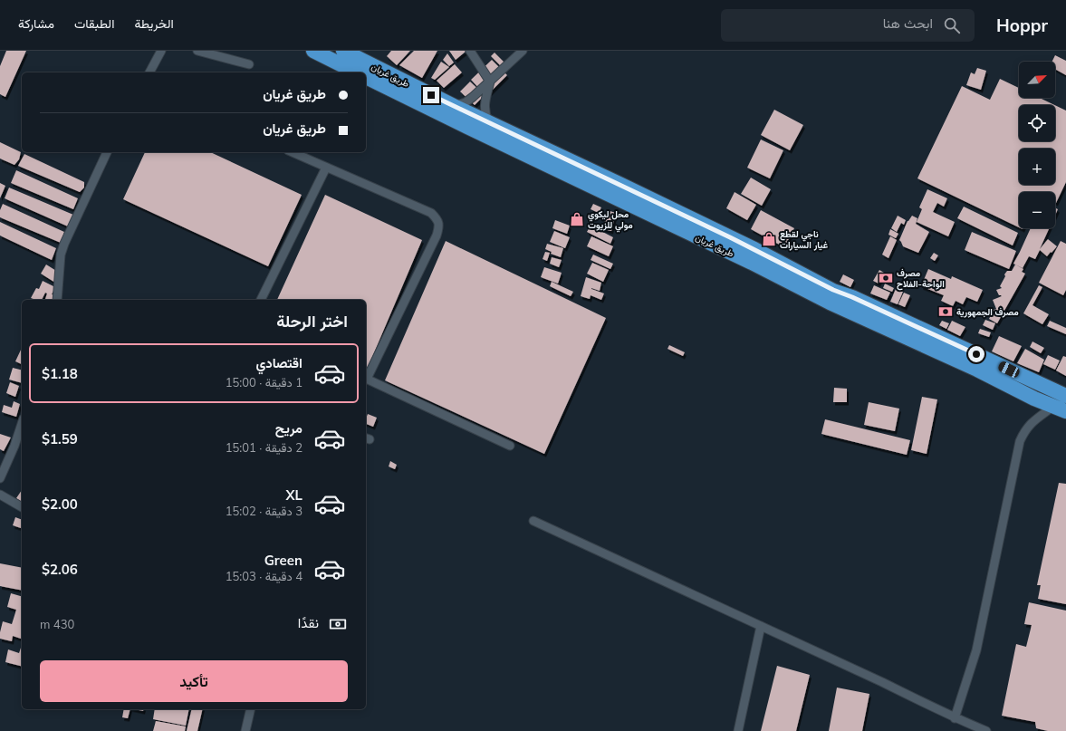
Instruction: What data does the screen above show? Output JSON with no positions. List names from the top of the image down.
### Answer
{
  "streets": {
    "highway": ["طريق غريان"]
  },
  "places": {
    "shop": ["محل ليكوي مولي للزيوت", "ناجي لقطع غيار السيارات"],
    "bank": ["مصرف الواحة-الفلاح", "مصرف الجمهورية"]
  },
  "north": "top right",
  "page": {
    "header": "Hoppr",
    "search": "ابحث هنا",
    "nav": ["الخريطة", "الطبقات", "مشاركة"],
    "map_buttons": ["+", "−"],
    "banner": ["طريق غريان", "طريق غريان"],
    "heading": "اختر الرحلة",
    "list": [
      {
        "name": "اقتصادي",
        "note": "1 دقيقة · 15:00",
        "value": "$1.18"
      },
      {
        "name": "مريح",
        "note": "2 دقيقة · 15:01",
        "value": "$1.59"
      },
      {
        "name": "XL",
        "note": "3 دقيقة · 15:02",
        "value": "$2.00"
      },
      {
        "name": "Green",
        "note": "4 دقيقة · 15:03",
        "value": "$2.06"
      }
    ],
    "pay": ["نقدًا", "430 m"],
    "buttons": "تأكيد"
  }
}
